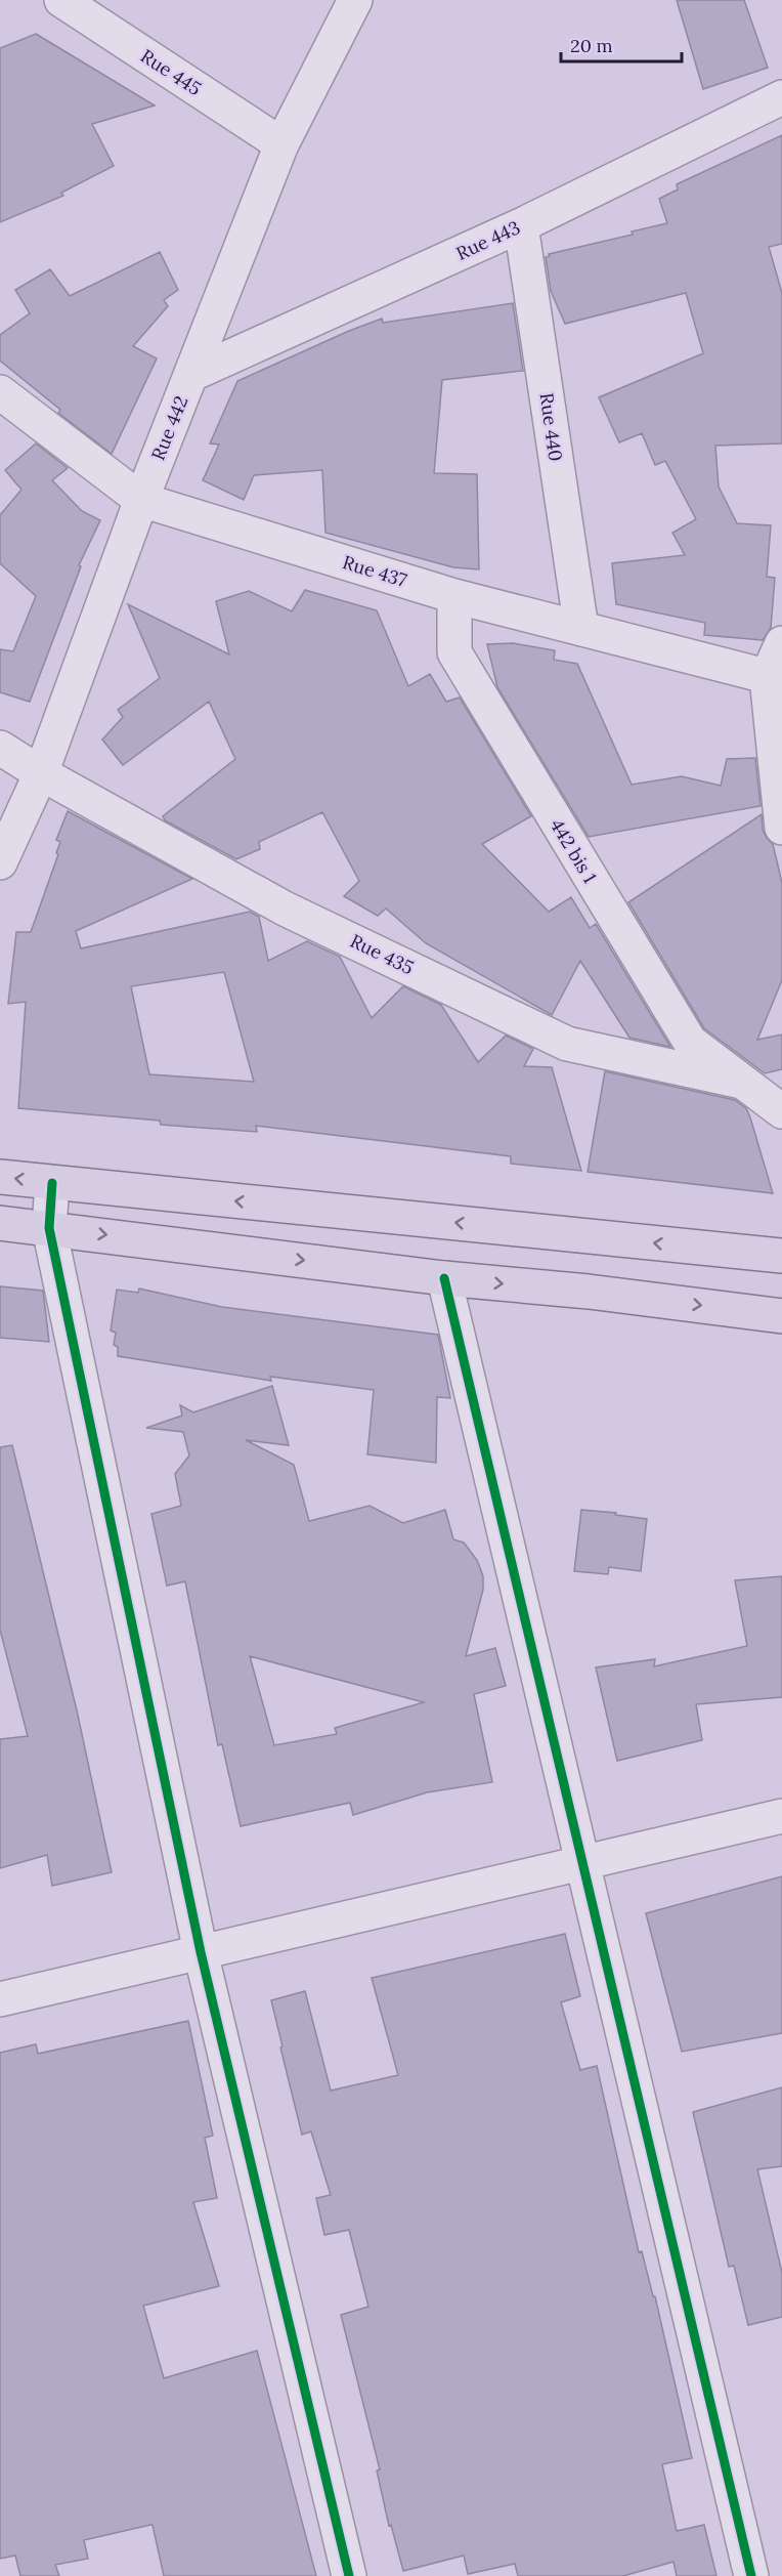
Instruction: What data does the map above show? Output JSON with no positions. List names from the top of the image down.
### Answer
{
  "streets": {
    "street": [
      "Rue 445",
      "Rue 443",
      "Rue 440",
      "Rue 442",
      "Rue 437",
      "442 bis 1",
      "Rue 435"
    ]
  },
  "crossings": [
    ["Rue 445", "Rue 442"],
    ["Rue 443", "Rue 440"],
    ["Rue 443", "Rue 442"],
    ["Rue 440", "Rue 437"],
    ["Rue 442", "Rue 437"],
    ["Rue 442", "Rue 435"],
    ["Rue 437", "442 bis 1"],
    ["442 bis 1", "Rue 435"]
  ],
  "scale_bar": "20 m"
}
